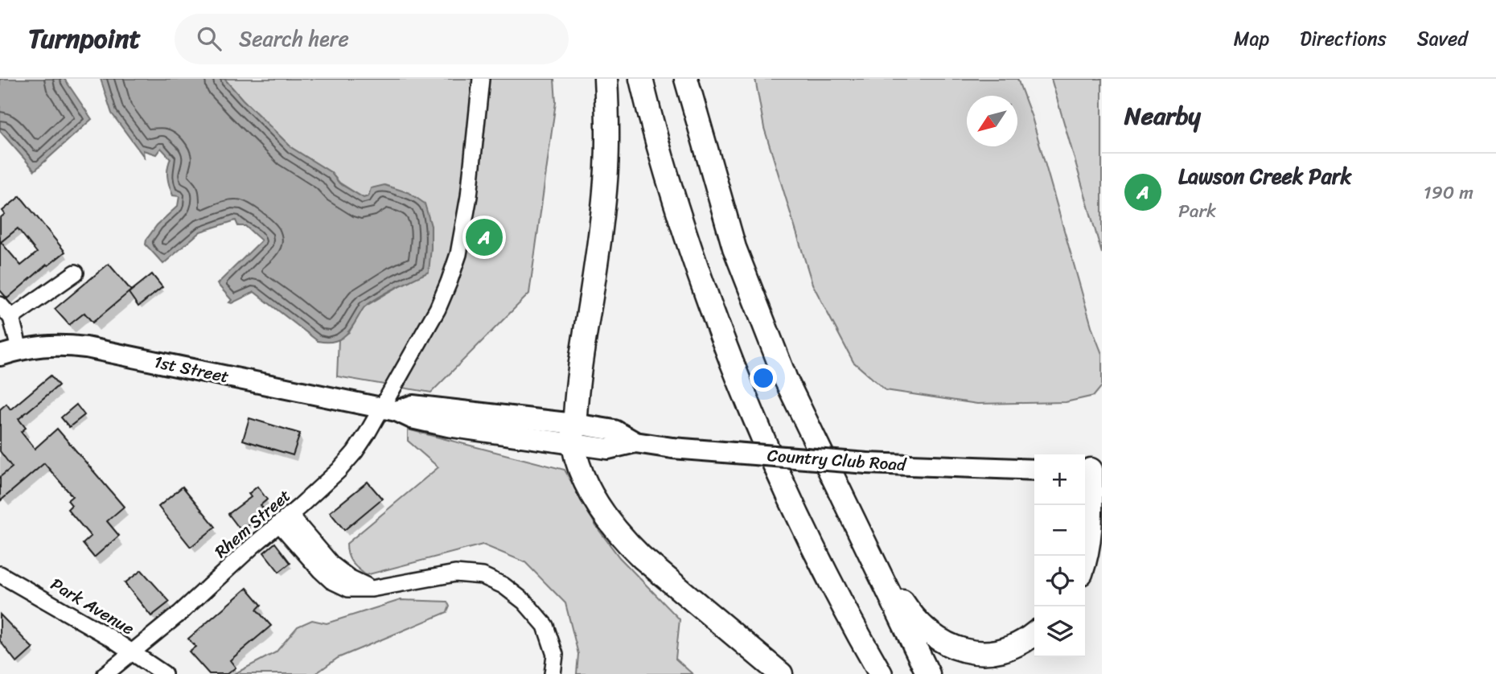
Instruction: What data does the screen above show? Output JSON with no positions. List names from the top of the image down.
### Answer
{
  "streets": {
    "main road": ["1st Street", "Country Club Road"],
    "street": ["Rhem Street", "Park Avenue"]
  },
  "crossings": [
    ["1st Street", "Country Club Road"],
    ["1st Street", "Rhem Street"],
    ["Country Club Road", "Rhem Street"],
    ["Rhem Street", "Park Avenue"]
  ],
  "north": "bottom left",
  "page": {
    "header": "Turnpoint",
    "search": "Search here",
    "nav": ["Map", "Directions", "Saved"],
    "heading": "Nearby",
    "list": [
      {
        "mark": "A",
        "name": "Lawson Creek Park",
        "note": "Park",
        "value": "190 m"
      }
    ],
    "pins": "A",
    "map_buttons": ["+", "−"]
  }
}
